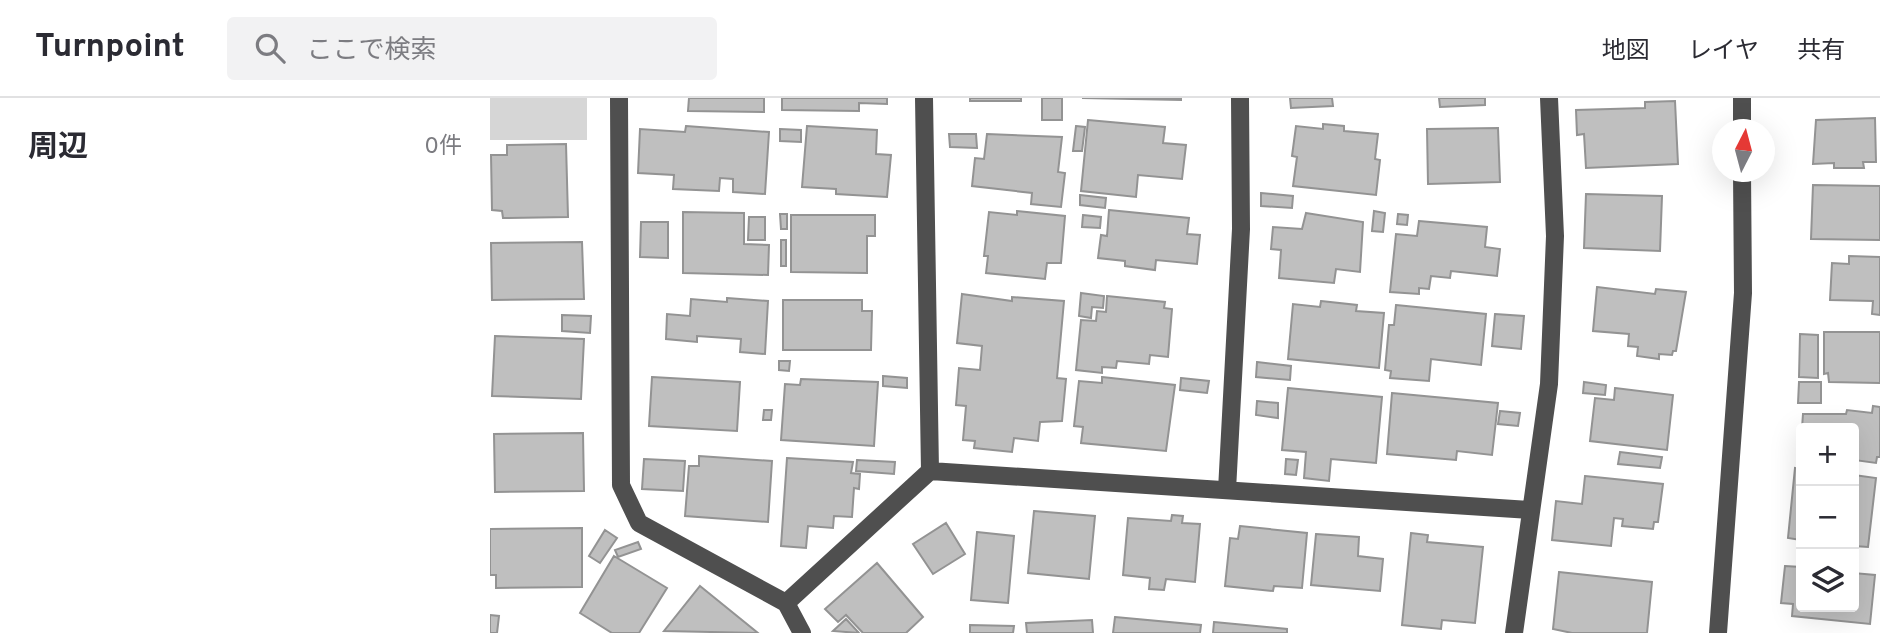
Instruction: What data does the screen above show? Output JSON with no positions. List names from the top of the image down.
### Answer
{
  "north": "top",
  "page": {
    "header": "Turnpoint",
    "search": "ここで検索",
    "nav": ["地図", "レイヤ", "共有"],
    "heading": ["周辺", "0件"],
    "map_buttons": ["+", "−"]
  }
}
